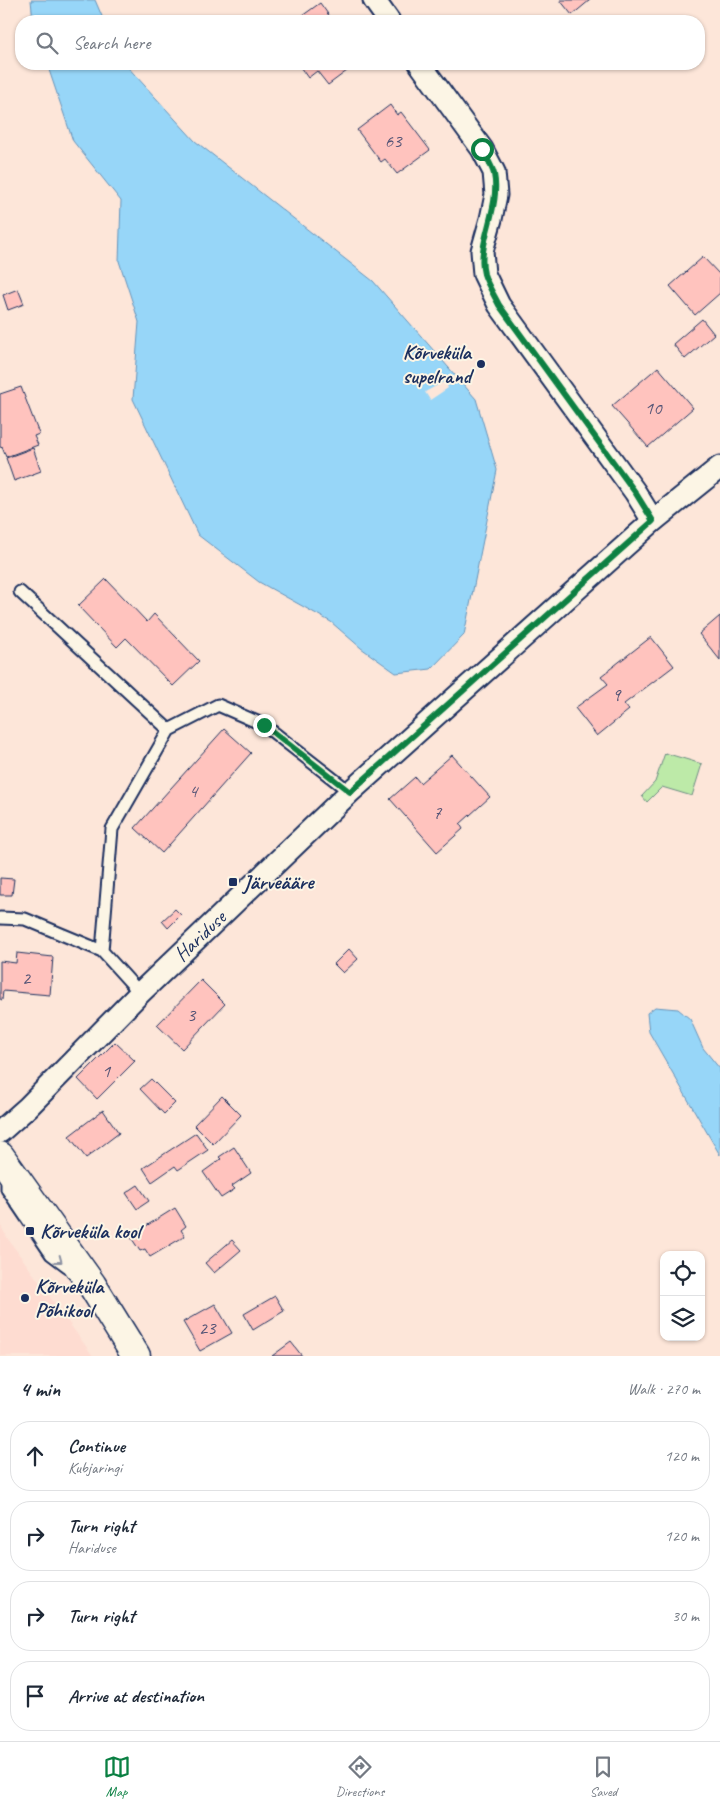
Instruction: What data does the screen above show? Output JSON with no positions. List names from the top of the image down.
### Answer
{
  "streets": {
    "street": ["Hariduse"]
  },
  "places": {
    "other": ["Kõrveküla supelrand", "Kõrveküla Põhikool"],
    "transit": ["Järveääre", "Kõrveküla kool"]
  },
  "house_numbers": [
    "63",
    "10",
    "9",
    "4",
    "7",
    "2",
    "3",
    "1",
    "23"
  ],
  "page": {
    "search": "Search here",
    "heading": ["4 min", "Walk · 270 m"],
    "list": [
      ["Continue", "Kubjaringi", "120 m"],
      ["Turn right", "Hariduse", "120 m"],
      ["Turn right", "30 m"],
      "Arrive at destination"
    ],
    "nav": ["Map", "Directions", "Saved"]
  }
}
